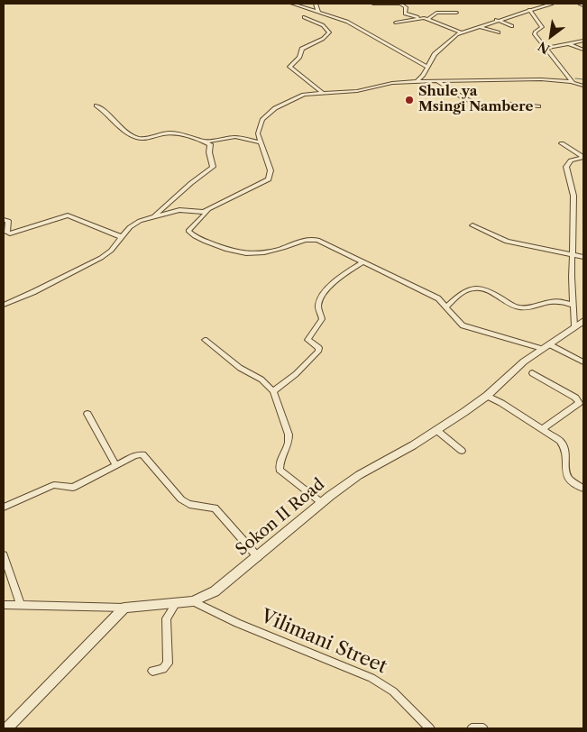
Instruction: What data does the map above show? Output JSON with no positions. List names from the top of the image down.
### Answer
{
  "streets": {
    "street": ["Sokon II Road", "Vilimani Street"]
  },
  "crossings": [
    ["Sokon II Road", "Vilimani Street"]
  ],
  "places": ["Shule ya Msingi Nambere"],
  "north": "bottom left"
}
